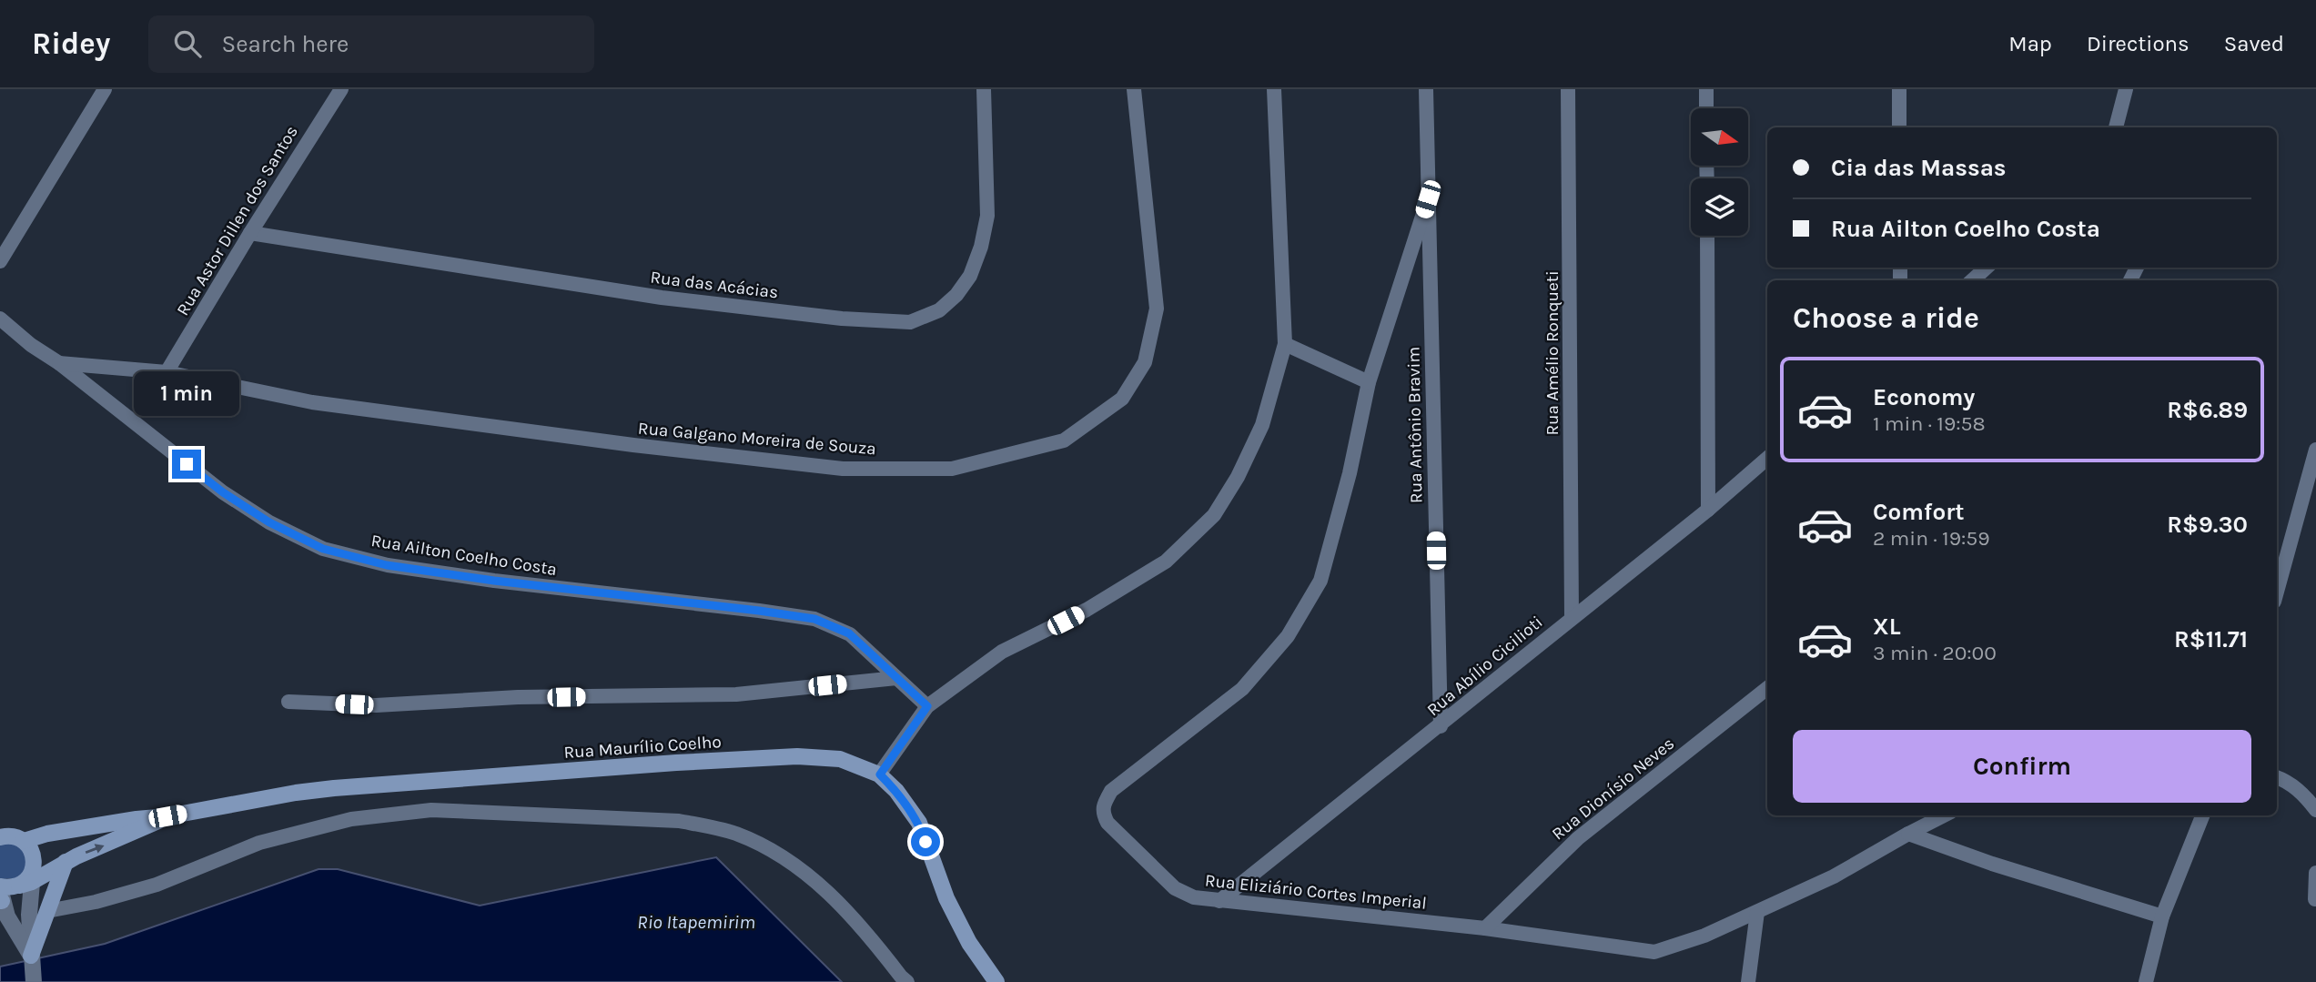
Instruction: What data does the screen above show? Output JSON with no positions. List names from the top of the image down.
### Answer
{
  "streets": {
    "main road": ["Rua Maurílio Coelho"],
    "street": [
      "Rua Astor Dillen dos Santos",
      "Rua das Acácias",
      "Rua Amélio Ronqueti",
      "Rua Antônio Bravim",
      "Rua Galgano Moreira de Souza",
      "Rua Ailton Coelho Costa",
      "Rua Abílio Cicilioti",
      "Rua Dionísio Neves",
      "Rua Eliziário Cortes Imperial"
    ]
  },
  "crossings": [
    ["Rua Astor Dillen dos Santos", "Rua das Acácias"],
    ["Rua Astor Dillen dos Santos", "Rua Galgano Moreira de Souza"],
    ["Rua Amélio Ronqueti", "Rua Abílio Cicilioti"],
    ["Rua Antônio Bravim", "Rua Abílio Cicilioti"],
    ["Rua Antônio Bravim", "Rua Eliziário Cortes Imperial"],
    ["Rua Galgano Moreira de Souza", "Rua Ailton Coelho Costa"],
    ["Rua Abílio Cicilioti", "Rua Eliziário Cortes Imperial"],
    ["Rua Dionísio Neves", "Rua Eliziário Cortes Imperial"]
  ],
  "water": ["Rio Itapemirim"],
  "north": "right",
  "page": {
    "header": "Ridey",
    "search": "Search here",
    "nav": ["Map", "Directions", "Saved"],
    "banner": ["Cia das Massas", "Rua Ailton Coelho Costa"],
    "heading": "Choose a ride",
    "list": [
      {
        "name": "Economy",
        "note": "1 min · 19:58",
        "value": "R$6.89"
      },
      {
        "name": "Comfort",
        "note": "2 min · 19:59",
        "value": "R$9.30"
      },
      {
        "name": "XL",
        "note": "3 min · 20:00",
        "value": "R$11.71"
      }
    ],
    "bubble": "1 min",
    "buttons": "Confirm"
  }
}
